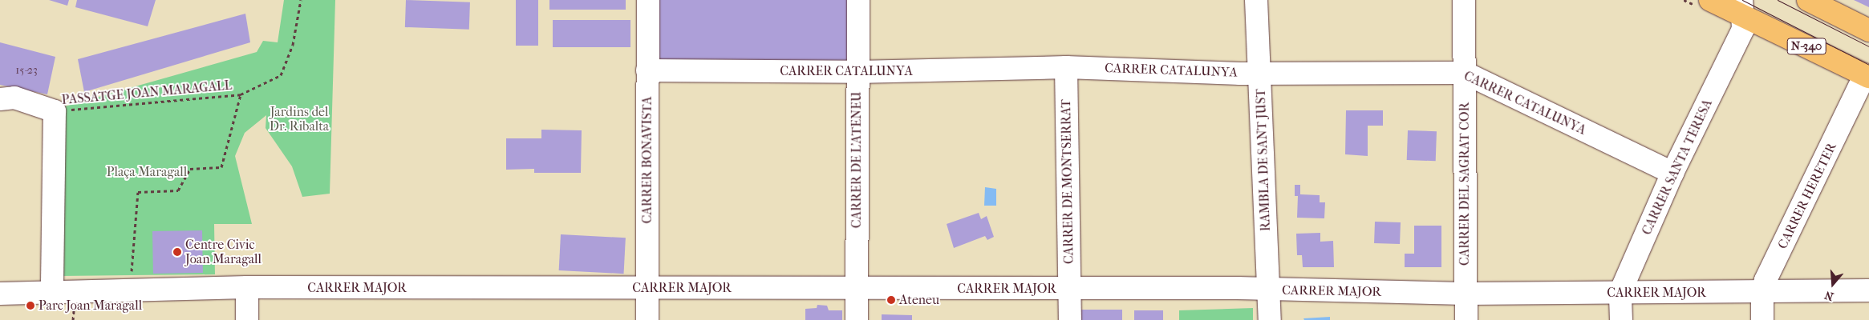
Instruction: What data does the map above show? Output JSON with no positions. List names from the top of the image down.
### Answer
{
  "streets": {
    "main road": ["N-340"],
    "street": [
      "CARRER CATALUNYA",
      "CARRER BONAVISTA",
      "CARRER DE L'ATENEU",
      "RAMBLA DE SANT JUST",
      "CARRER SANTA TERESA",
      "CARRER DE MONTSERRAT",
      "CARRER DEL SAGRAT COR",
      "CARRER HERETER",
      "CARRER MAJOR"
    ],
    "path": ["PASSATGE JOAN MARAGALL"]
  },
  "crossings": [
    ["N-340", "CARRER SANTA TERESA"],
    ["N-340", "CARRER HERETER"],
    ["CARRER CATALUNYA", "CARRER BONAVISTA"],
    ["CARRER CATALUNYA", "CARRER DE L'ATENEU"],
    ["CARRER CATALUNYA", "RAMBLA DE SANT JUST"],
    ["CARRER CATALUNYA", "CARRER SANTA TERESA"],
    ["CARRER CATALUNYA", "CARRER DE MONTSERRAT"],
    ["CARRER CATALUNYA", "CARRER DEL SAGRAT COR"],
    ["CARRER BONAVISTA", "CARRER MAJOR"],
    ["CARRER DE L'ATENEU", "CARRER MAJOR"],
    ["RAMBLA DE SANT JUST", "CARRER MAJOR"],
    ["CARRER SANTA TERESA", "CARRER MAJOR"],
    ["CARRER DE MONTSERRAT", "CARRER MAJOR"],
    ["CARRER DEL SAGRAT COR", "CARRER MAJOR"],
    ["CARRER HERETER", "CARRER MAJOR"]
  ],
  "parks": ["Jardins del Dr. Ribalta", "Plaça Maragall"],
  "places": ["Centre Civic Joan Maragall", "Ateneu", "Parc Joan Maragall"],
  "house_numbers": ["15-23"],
  "north": "bottom"
}
